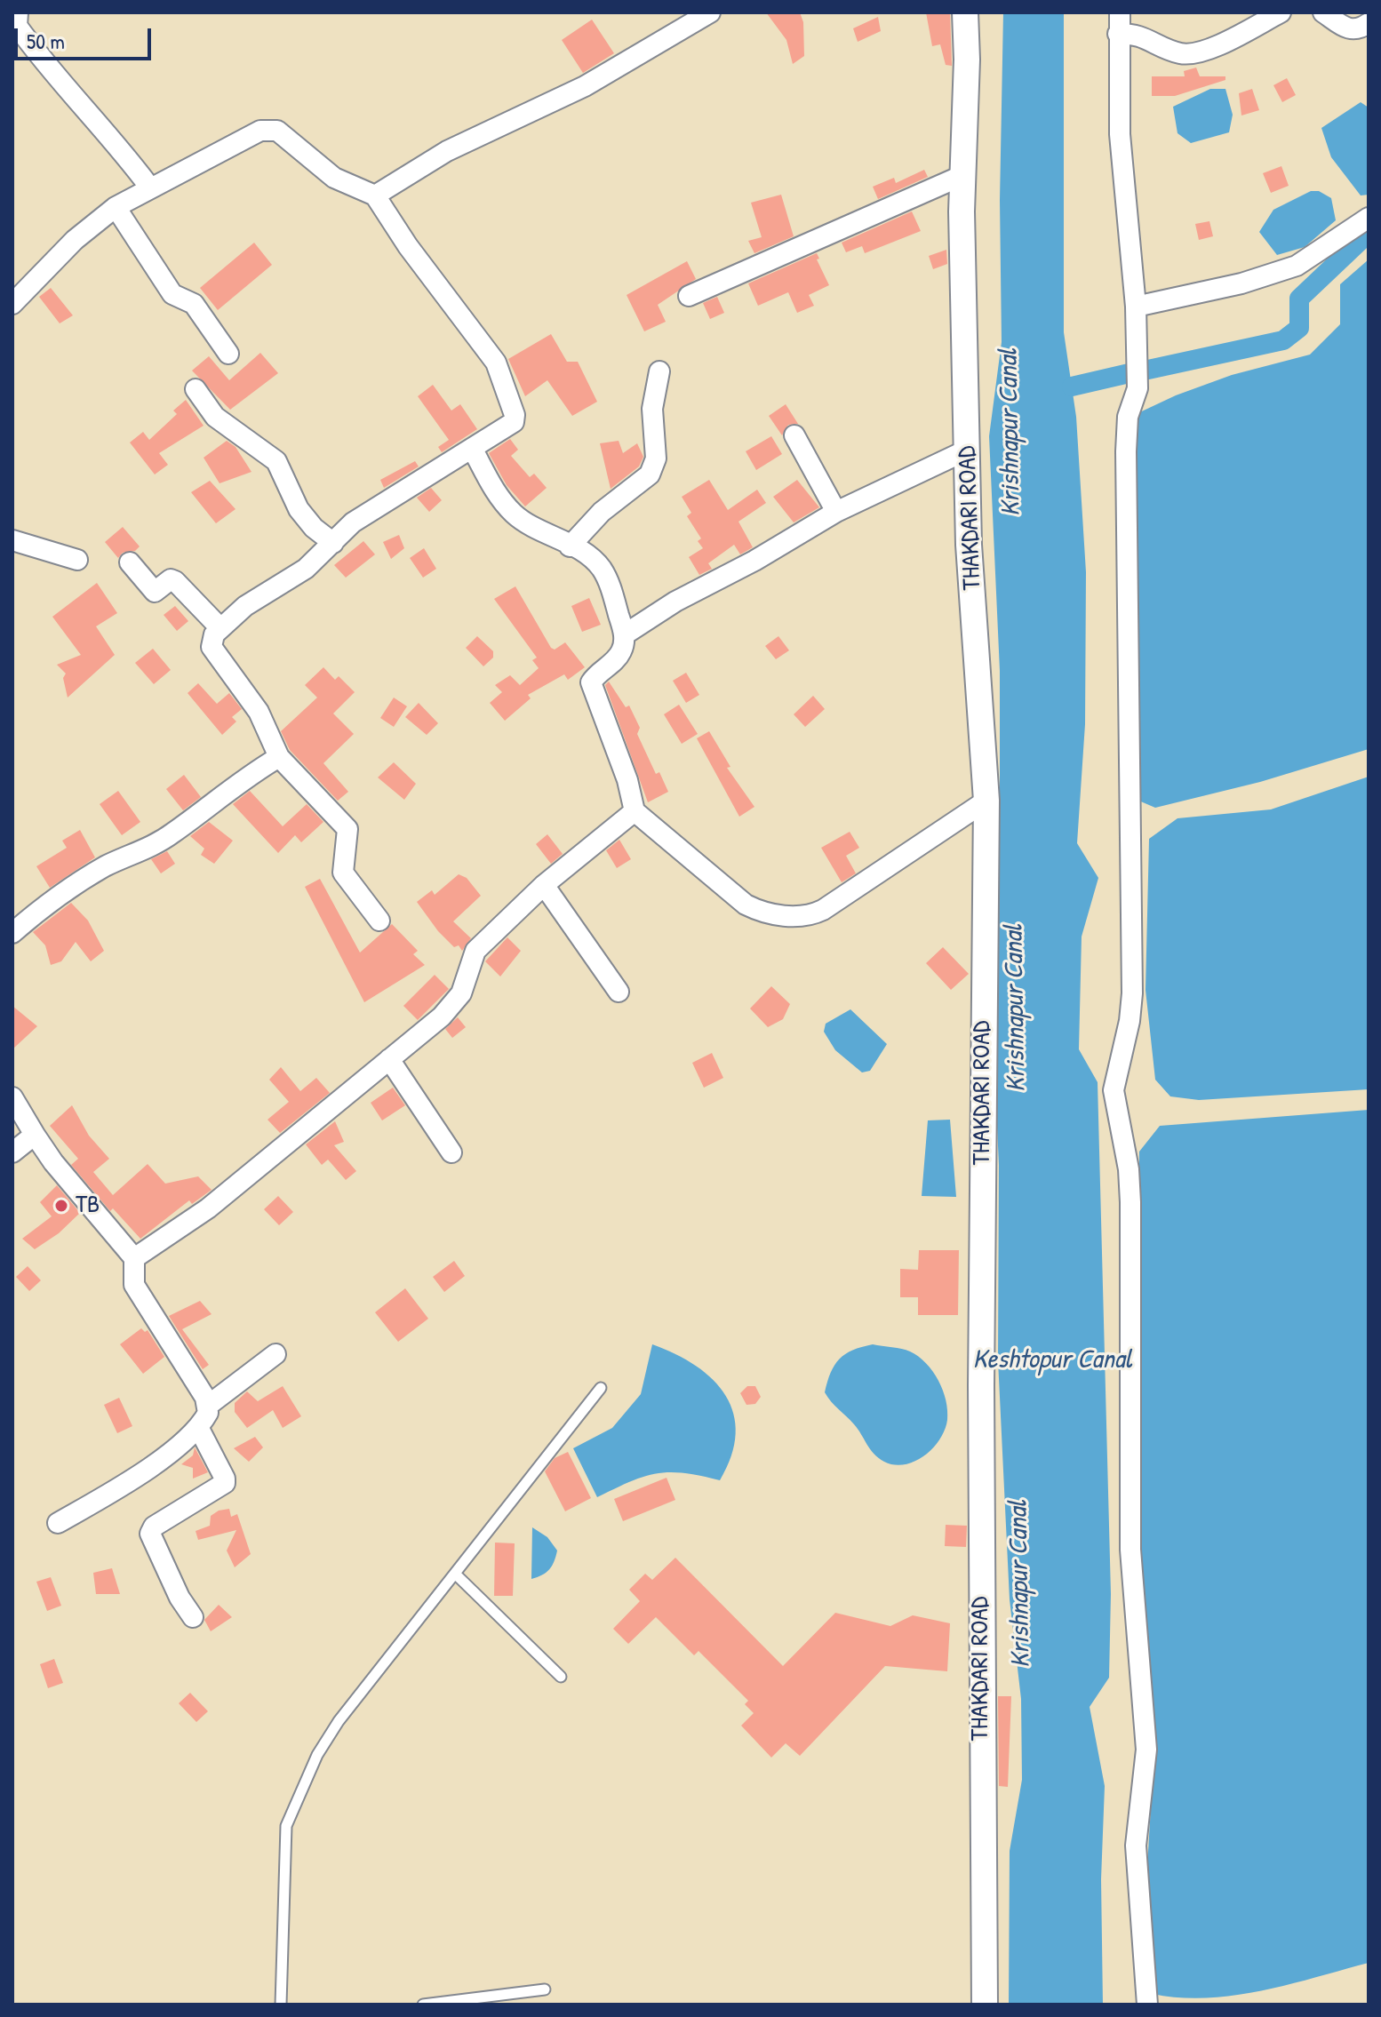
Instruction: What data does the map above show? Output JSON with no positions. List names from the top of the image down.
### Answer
{
  "streets": {
    "street": ["THAKDARI ROAD"]
  },
  "water": ["Krishnapur Canal", "Keshtopur Canal"],
  "places": ["TB"],
  "scale_bar": "50 m"
}
